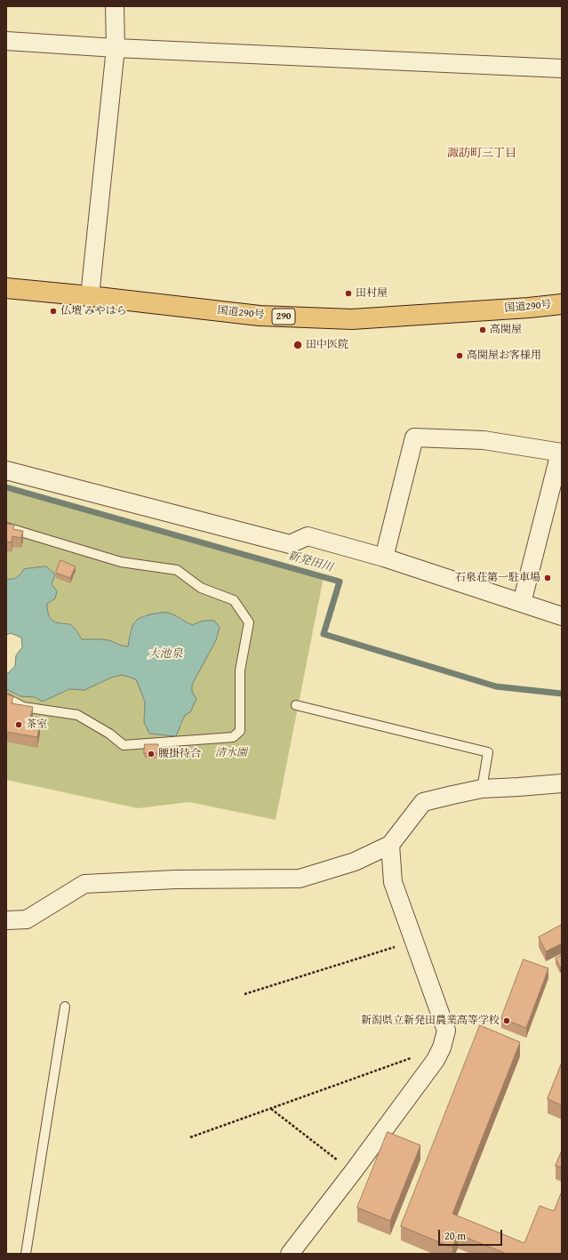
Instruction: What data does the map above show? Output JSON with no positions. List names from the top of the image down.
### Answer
{
  "streets": {
    "highway": ["国道290号", "290"]
  },
  "districts": ["諏訪町三丁目"],
  "water": ["新発田川", "大池泉"],
  "parks": ["清水園"],
  "places": [
    "田村屋",
    "仏壇 みやはら",
    "高関屋",
    "田中医院",
    "高関屋お客様用",
    "石泉荘第一駐車場",
    "茶室",
    "腰掛待合",
    "新潟県立新発田農業高等学校"
  ],
  "scale_bar": "20 m"
}
